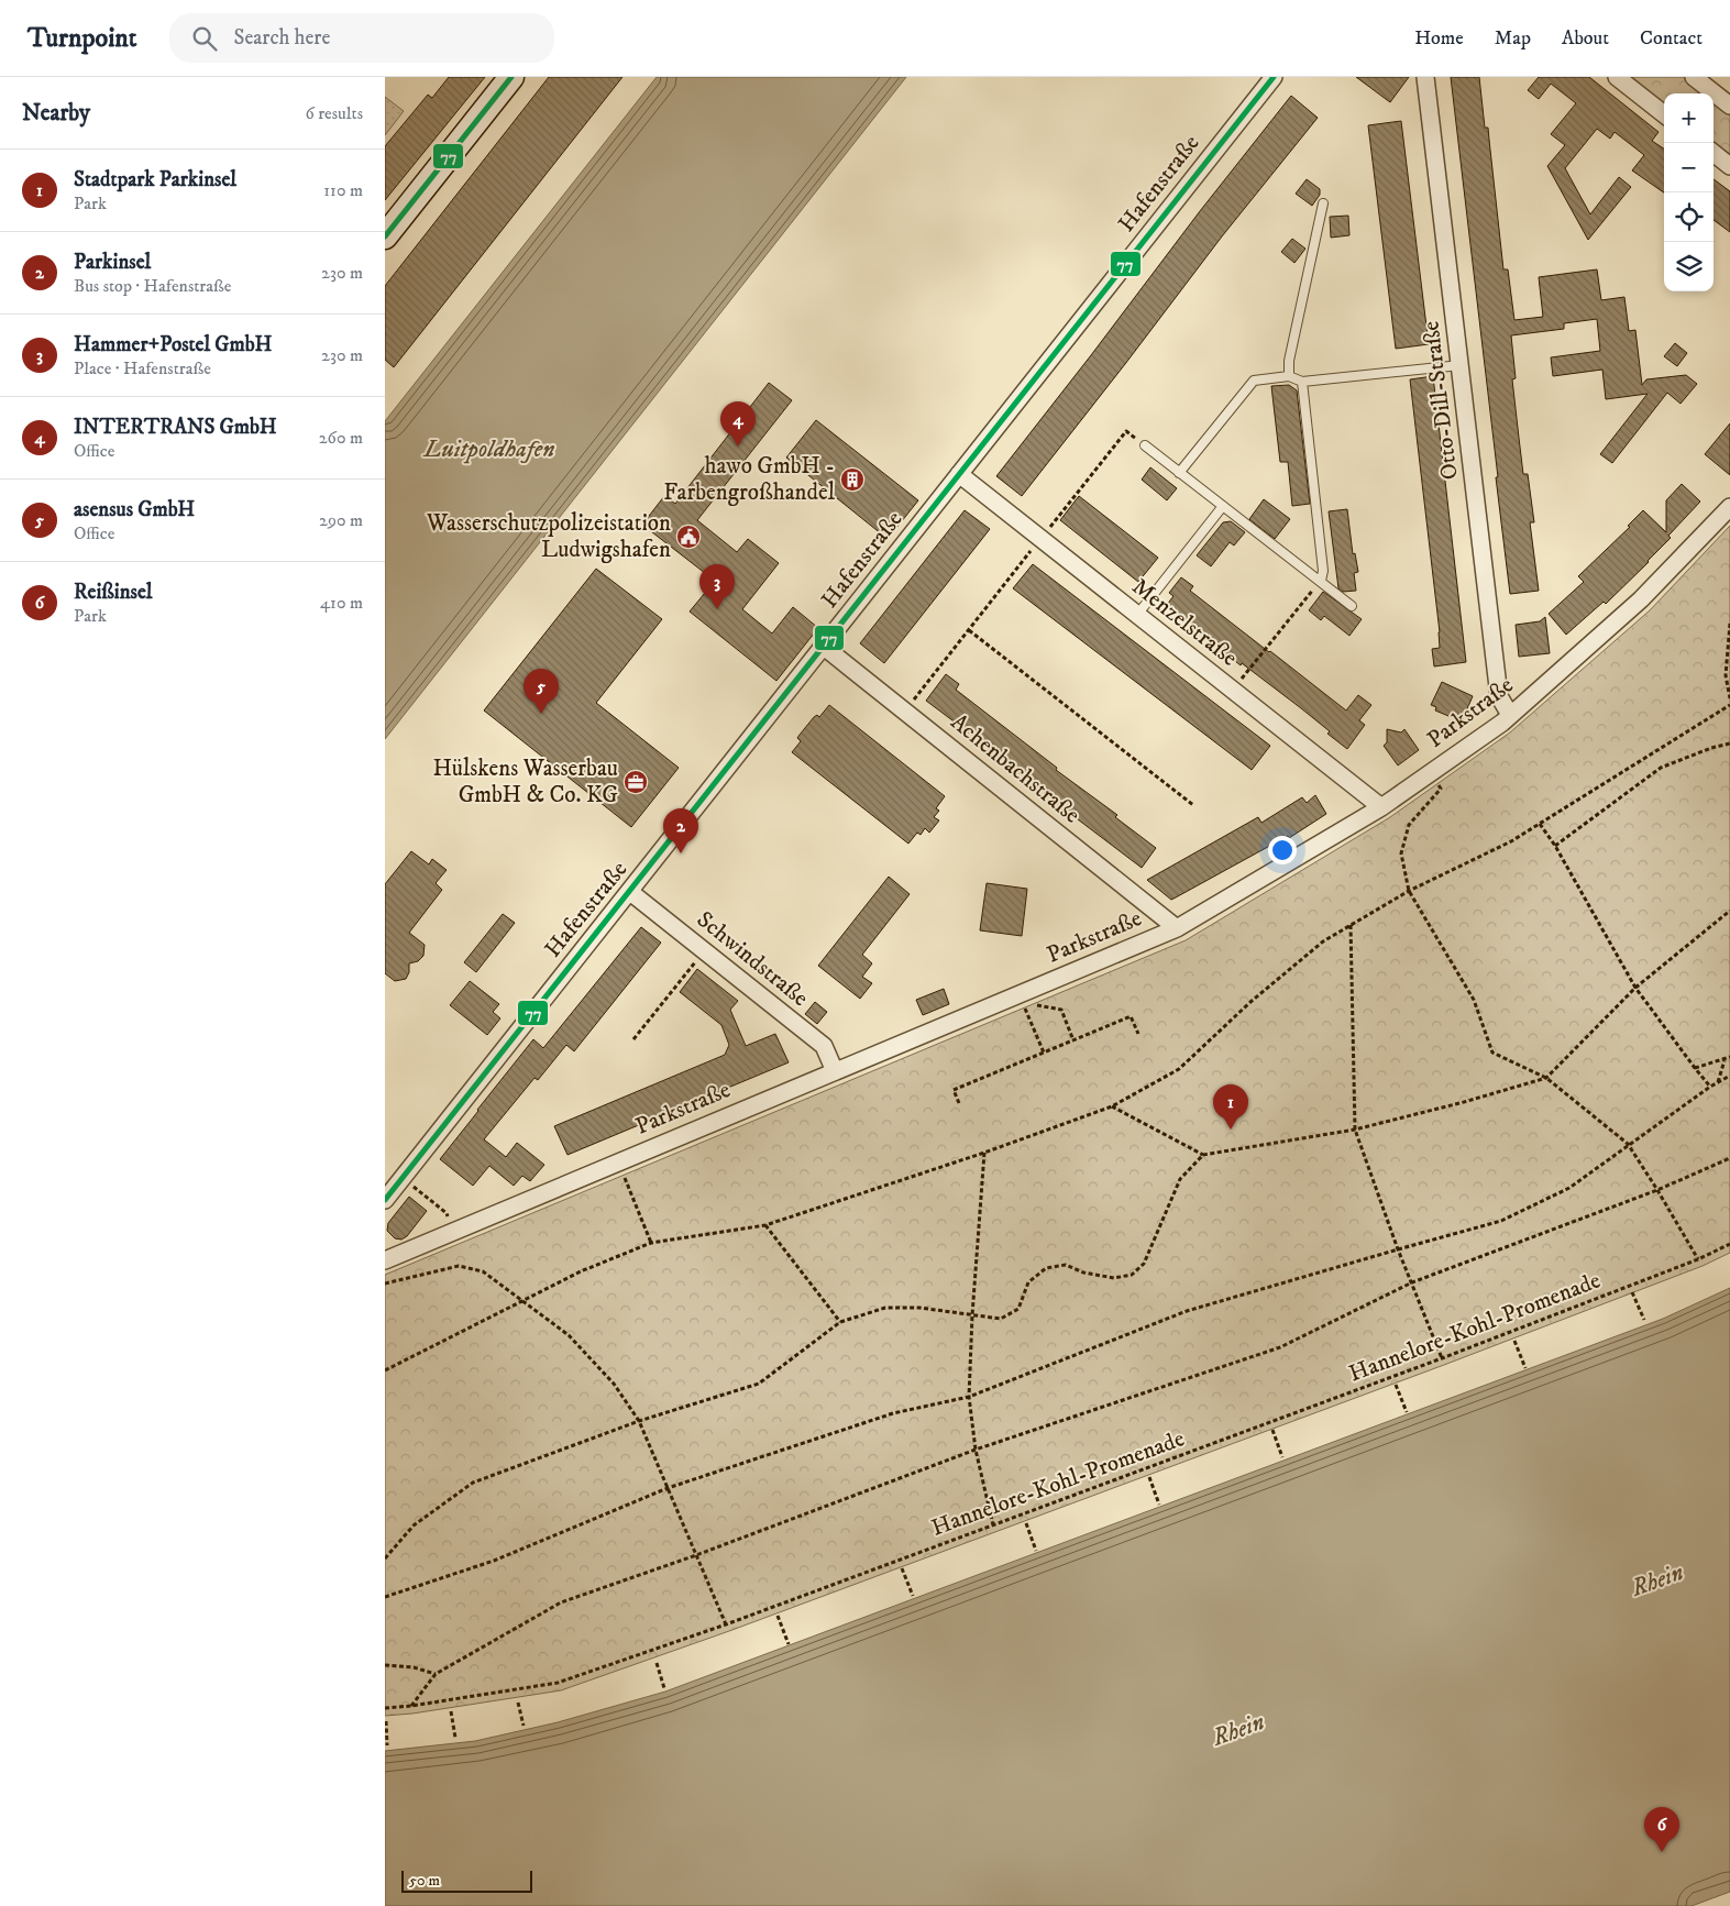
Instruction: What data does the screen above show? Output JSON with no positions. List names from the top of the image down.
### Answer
{
  "streets": {
    "street": [
      "Hafenstraße",
      "Otto-Dill-Straße",
      "Menzelstraße",
      "Parkstraße",
      "Achenbachstraße",
      "Schwindstraße"
    ],
    "path": ["Hannelore-Kohl-Promenade"]
  },
  "crossings": [
    ["Hafenstraße", "Menzelstraße"],
    ["Hafenstraße", "Achenbachstraße"],
    ["Hafenstraße", "Schwindstraße"],
    ["Otto-Dill-Straße", "Parkstraße"],
    ["Menzelstraße", "Parkstraße"],
    ["Parkstraße", "Achenbachstraße"],
    ["Parkstraße", "Schwindstraße"]
  ],
  "water": ["Luitpoldhafen", "Rhein"],
  "places": {
    "building": ["hawo GmbH - Farbengroßhandel"],
    "public building": ["Wasserschutzpolizeistation Ludwigshafen"],
    "office": ["Hülskens Wasserbau GmbH & Co. KG"]
  },
  "lines": ["transit line 77"],
  "scale_bar": "50 m",
  "page": {
    "header": "Turnpoint",
    "search": "Search here",
    "nav": [
      "Home",
      "Map",
      "About",
      "Contact"
    ],
    "heading": ["Nearby", "6 results"],
    "map_buttons": ["+", "−"],
    "list": [
      {
        "mark": "1",
        "name": "Stadtpark Parkinsel",
        "note": "Park",
        "value": "110 m"
      },
      {
        "mark": "2",
        "name": "Parkinsel",
        "note": "Bus stop · Hafenstraße",
        "value": "230 m"
      },
      {
        "mark": "3",
        "name": "Hammer+Postel GmbH",
        "note": "Place · Hafenstraße",
        "value": "230 m"
      },
      {
        "mark": "4",
        "name": "INTERTRANS GmbH",
        "note": "Office",
        "value": "260 m"
      },
      {
        "mark": "5",
        "name": "asensus GmbH",
        "note": "Office",
        "value": "290 m"
      },
      {
        "mark": "6",
        "name": "Reißinsel",
        "note": "Park",
        "value": "410 m"
      }
    ],
    "pins": [
      "4",
      "3",
      "5",
      "2",
      "1",
      "6"
    ],
    "scale": "50 m"
  }
}
